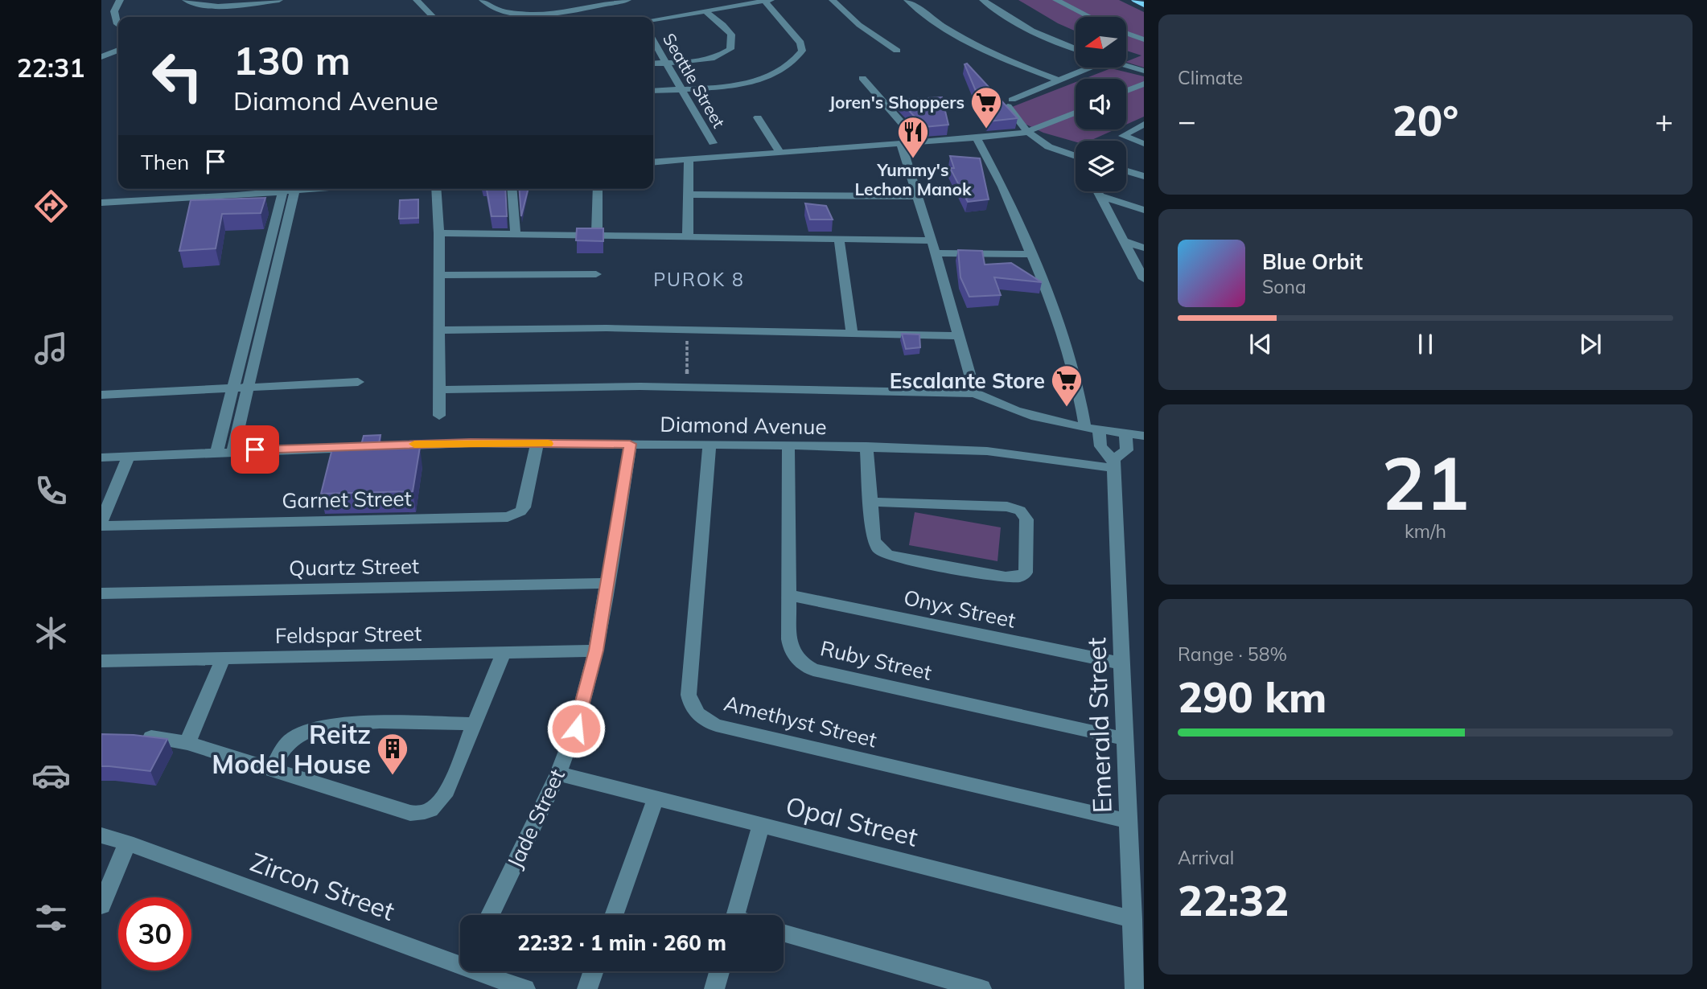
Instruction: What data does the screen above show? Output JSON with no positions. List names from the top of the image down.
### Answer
{
  "streets": {
    "street": [
      "Seattle Street",
      "Diamond Avenue",
      "Garnet Street",
      "Quartz Street",
      "Onyx Street",
      "Feldspar Street",
      "Ruby Street",
      "Amethyst Street",
      "Emerald Street",
      "Jade Street",
      "Opal Street",
      "Zircon Street"
    ]
  },
  "crossings": [
    ["Diamond Avenue", "Garnet Street"],
    ["Diamond Avenue", "Ruby Street"],
    ["Diamond Avenue", "Amethyst Street"],
    ["Diamond Avenue", "Emerald Street"],
    ["Diamond Avenue", "Jade Street"],
    ["Quartz Street", "Jade Street"],
    ["Onyx Street", "Ruby Street"],
    ["Onyx Street", "Emerald Street"],
    ["Feldspar Street", "Jade Street"],
    ["Ruby Street", "Emerald Street"],
    ["Amethyst Street", "Emerald Street"],
    ["Emerald Street", "Opal Street"],
    ["Jade Street", "Opal Street"]
  ],
  "districts": ["PUROK 8"],
  "places": {
    "supermarket": ["Joren's Shoppers", "Escalante Store"],
    "restaurant": ["Yummy's Lechon Manok"],
    "building": ["Reitz Model House"]
  },
  "north": "left",
  "page": {
    "tabs": "22:31",
    "tile": [
      "Climate",
      ["21", "km/h"],
      ["Range · 58%", "290 km"],
      ["Arrival", "22:32"]
    ],
    "turn": ["130 m", "Diamond Avenue"],
    "heat": ["−", "20°", "+"],
    "then": "Then",
    "song": ["Blue Orbit", "Sona"],
    "limit": "30",
    "trip": "22:32 · 1 min · 260 m"
  }
}
